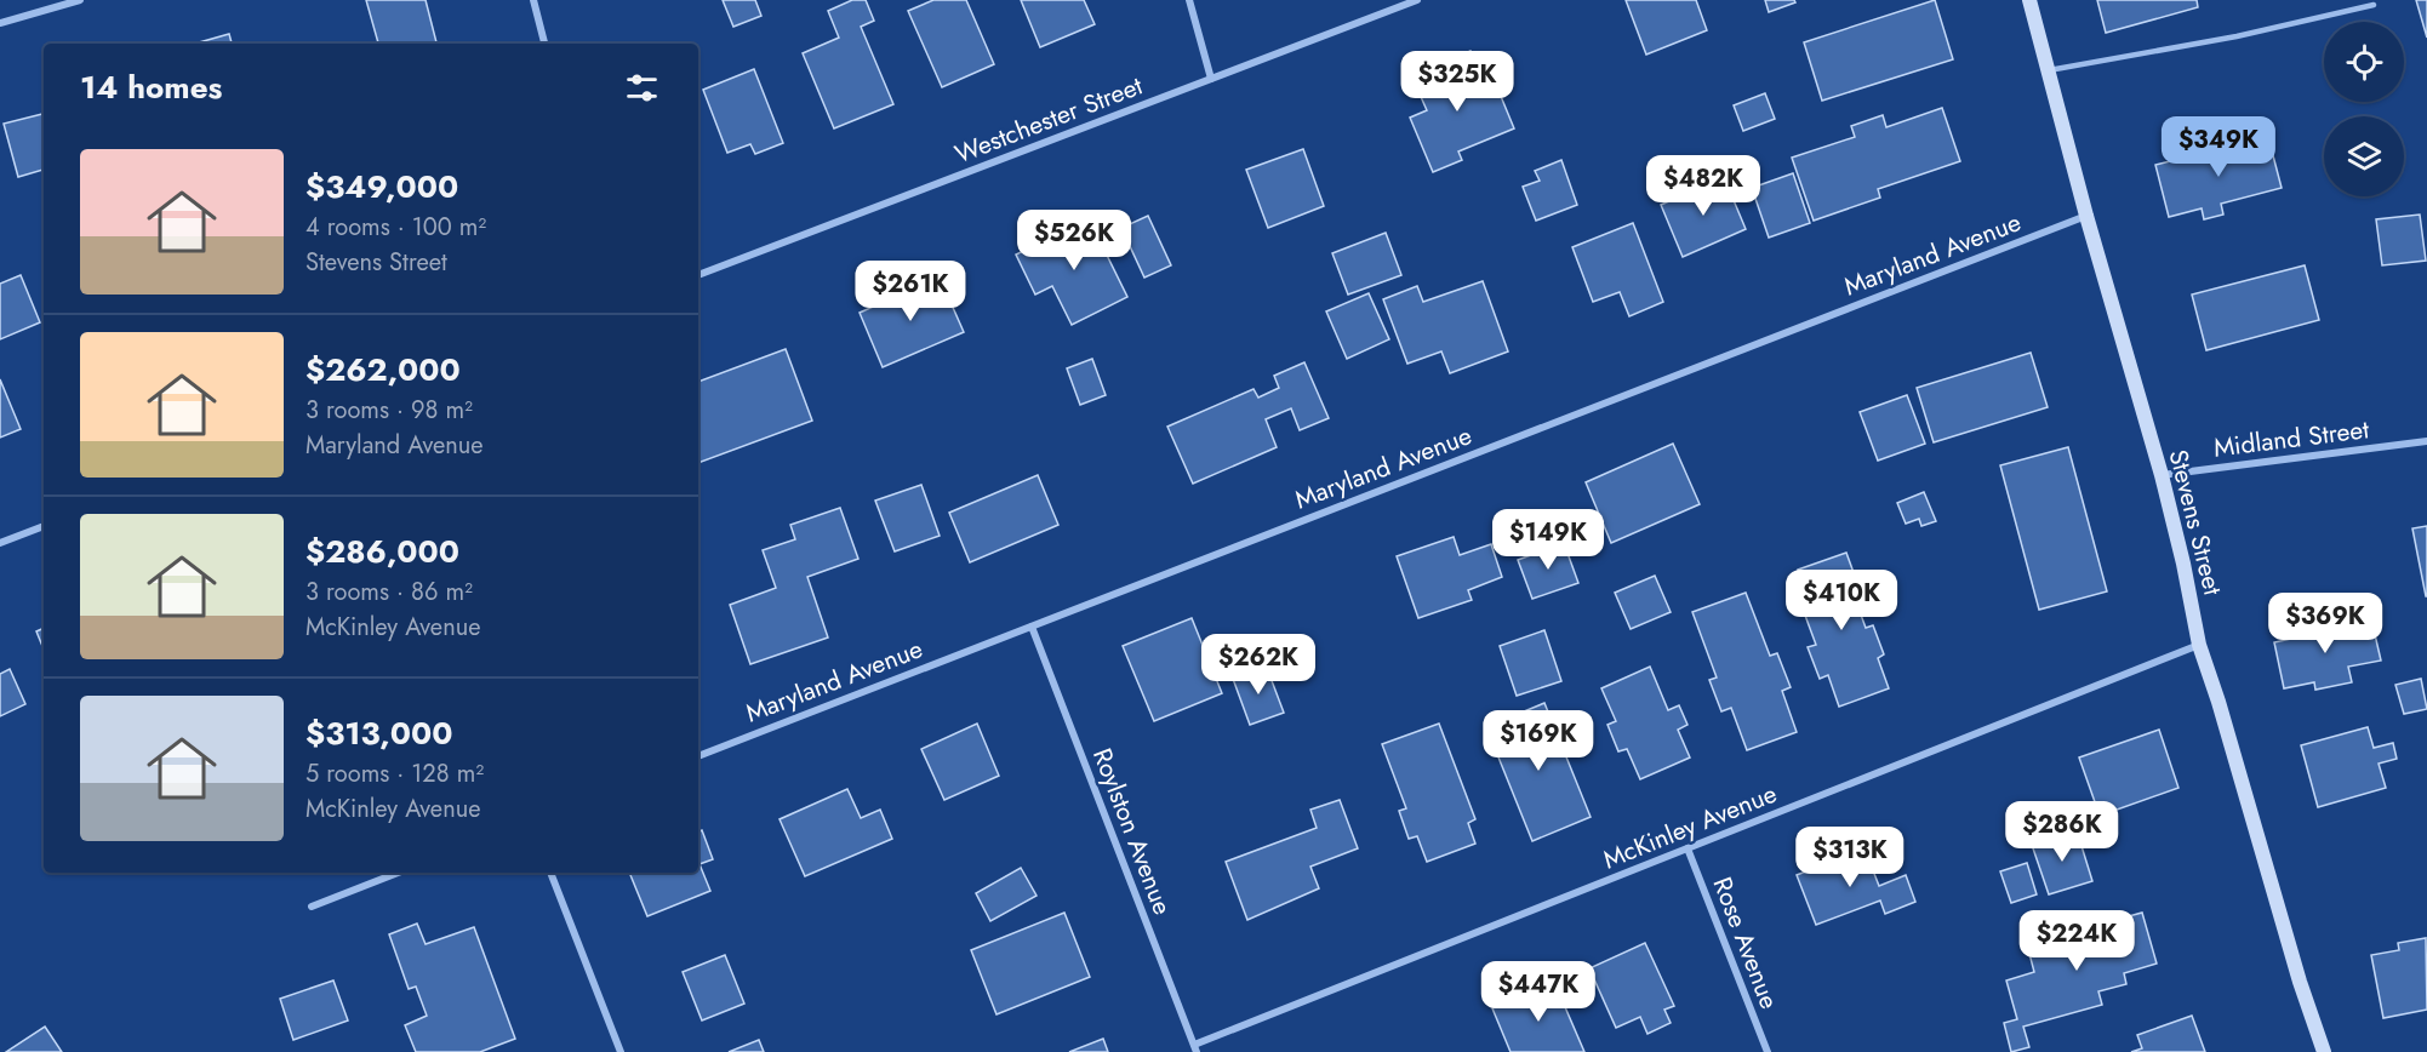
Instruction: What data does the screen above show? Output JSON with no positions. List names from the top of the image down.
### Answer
{
  "streets": {
    "main road": ["Stevens Street"],
    "street": [
      "Westchester Street",
      "Maryland Avenue",
      "Midland Street",
      "McKinley Avenue",
      "Roylston Avenue",
      "Rose Avenue"
    ]
  },
  "crossings": [
    ["Maryland Avenue", "Stevens Street"],
    ["Maryland Avenue", "Roylston Avenue"],
    ["Midland Street", "Stevens Street"],
    ["Stevens Street", "McKinley Avenue"],
    ["McKinley Avenue", "Roylston Avenue"],
    ["McKinley Avenue", "Rose Avenue"]
  ],
  "page": {
    "heading": "14 homes",
    "price": [
      "$325K",
      "$349K",
      "$482K",
      "$526K",
      "$261K",
      "$149K",
      "$410K",
      "$369K",
      "$262K",
      "$169K",
      "$286K",
      "$313K",
      "$224K",
      "$447K"
    ],
    "list": [
      {
        "name": "$349,000",
        "note": "4 rooms · 100 m² · Stevens Street"
      },
      {
        "name": "$262,000",
        "note": "3 rooms · 98 m² · Maryland Avenue"
      },
      {
        "name": "$286,000",
        "note": "3 rooms · 86 m² · McKinley Avenue"
      },
      {
        "name": "$313,000",
        "note": "5 rooms · 128 m² · McKinley Avenue"
      }
    ]
  }
}
